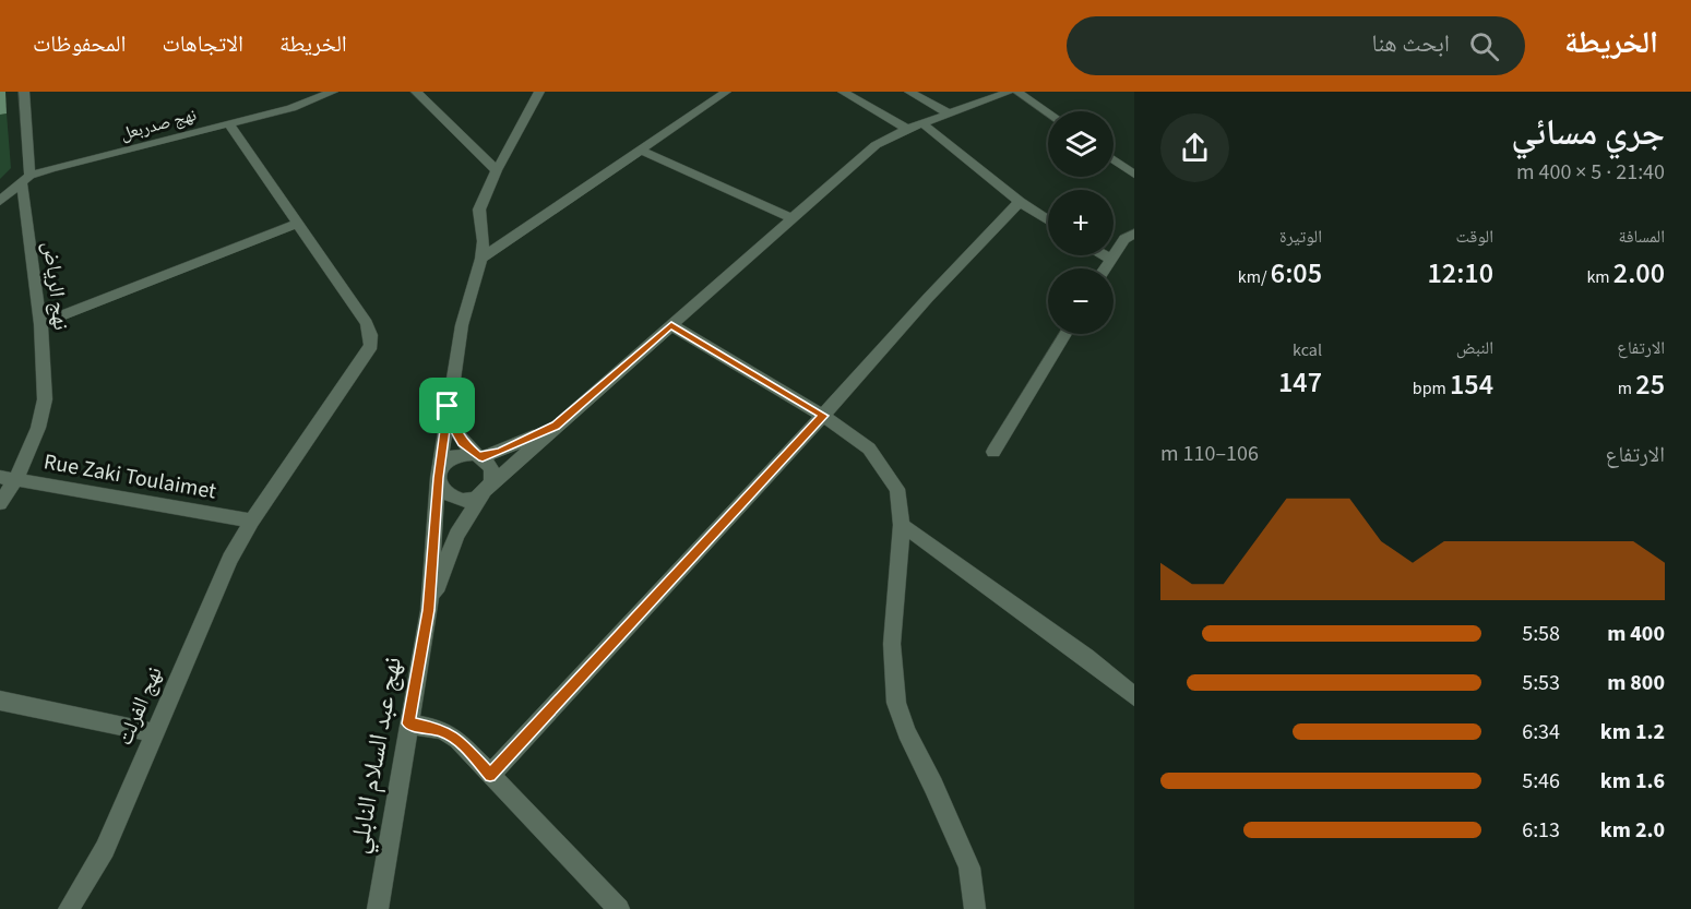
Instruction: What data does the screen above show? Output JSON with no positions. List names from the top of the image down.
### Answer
{
  "streets": {
    "street": [
      "نهج صدربعل",
      "نهج الرياض",
      "Rue Zaki Toulaimet",
      "نهج الفرلت",
      "نهج عبد السلام النابلي"
    ]
  },
  "crossings": [
    ["نهج صدربعل", "نهج الرياض"],
    ["نهج صدربعل", "نهج الفرلت"],
    ["نهج الرياض", "Rue Zaki Toulaimet"],
    ["Rue Zaki Toulaimet", "نهج الفرلت"]
  ],
  "page": {
    "header": "الخريطة",
    "search": "ابحث هنا",
    "nav": ["الخريطة", "الاتجاهات", "المحفوظات"],
    "heading": ["جري مسائي", "21:40 · 5 × 400 m"],
    "map_buttons": ["+", "−"],
    "stats": [
      ["المسافة", "2.00 km"],
      ["الوقت", "12:10"],
      ["الوتيرة", "6:05 /km"],
      ["الارتفاع", "25 m"],
      ["النبض", "154 bpm"],
      ["kcal", "147"]
    ],
    "chart": ["الارتفاع", "106–110 m"],
    "list": [
      {
        "name": "400 m",
        "note": "5:58"
      },
      {
        "name": "800 m",
        "note": "5:53"
      },
      {
        "name": "1.2 km",
        "note": "6:34"
      },
      {
        "name": "1.6 km",
        "note": "5:46"
      },
      {
        "name": "2.0 km",
        "note": "6:13"
      }
    ]
  }
}
